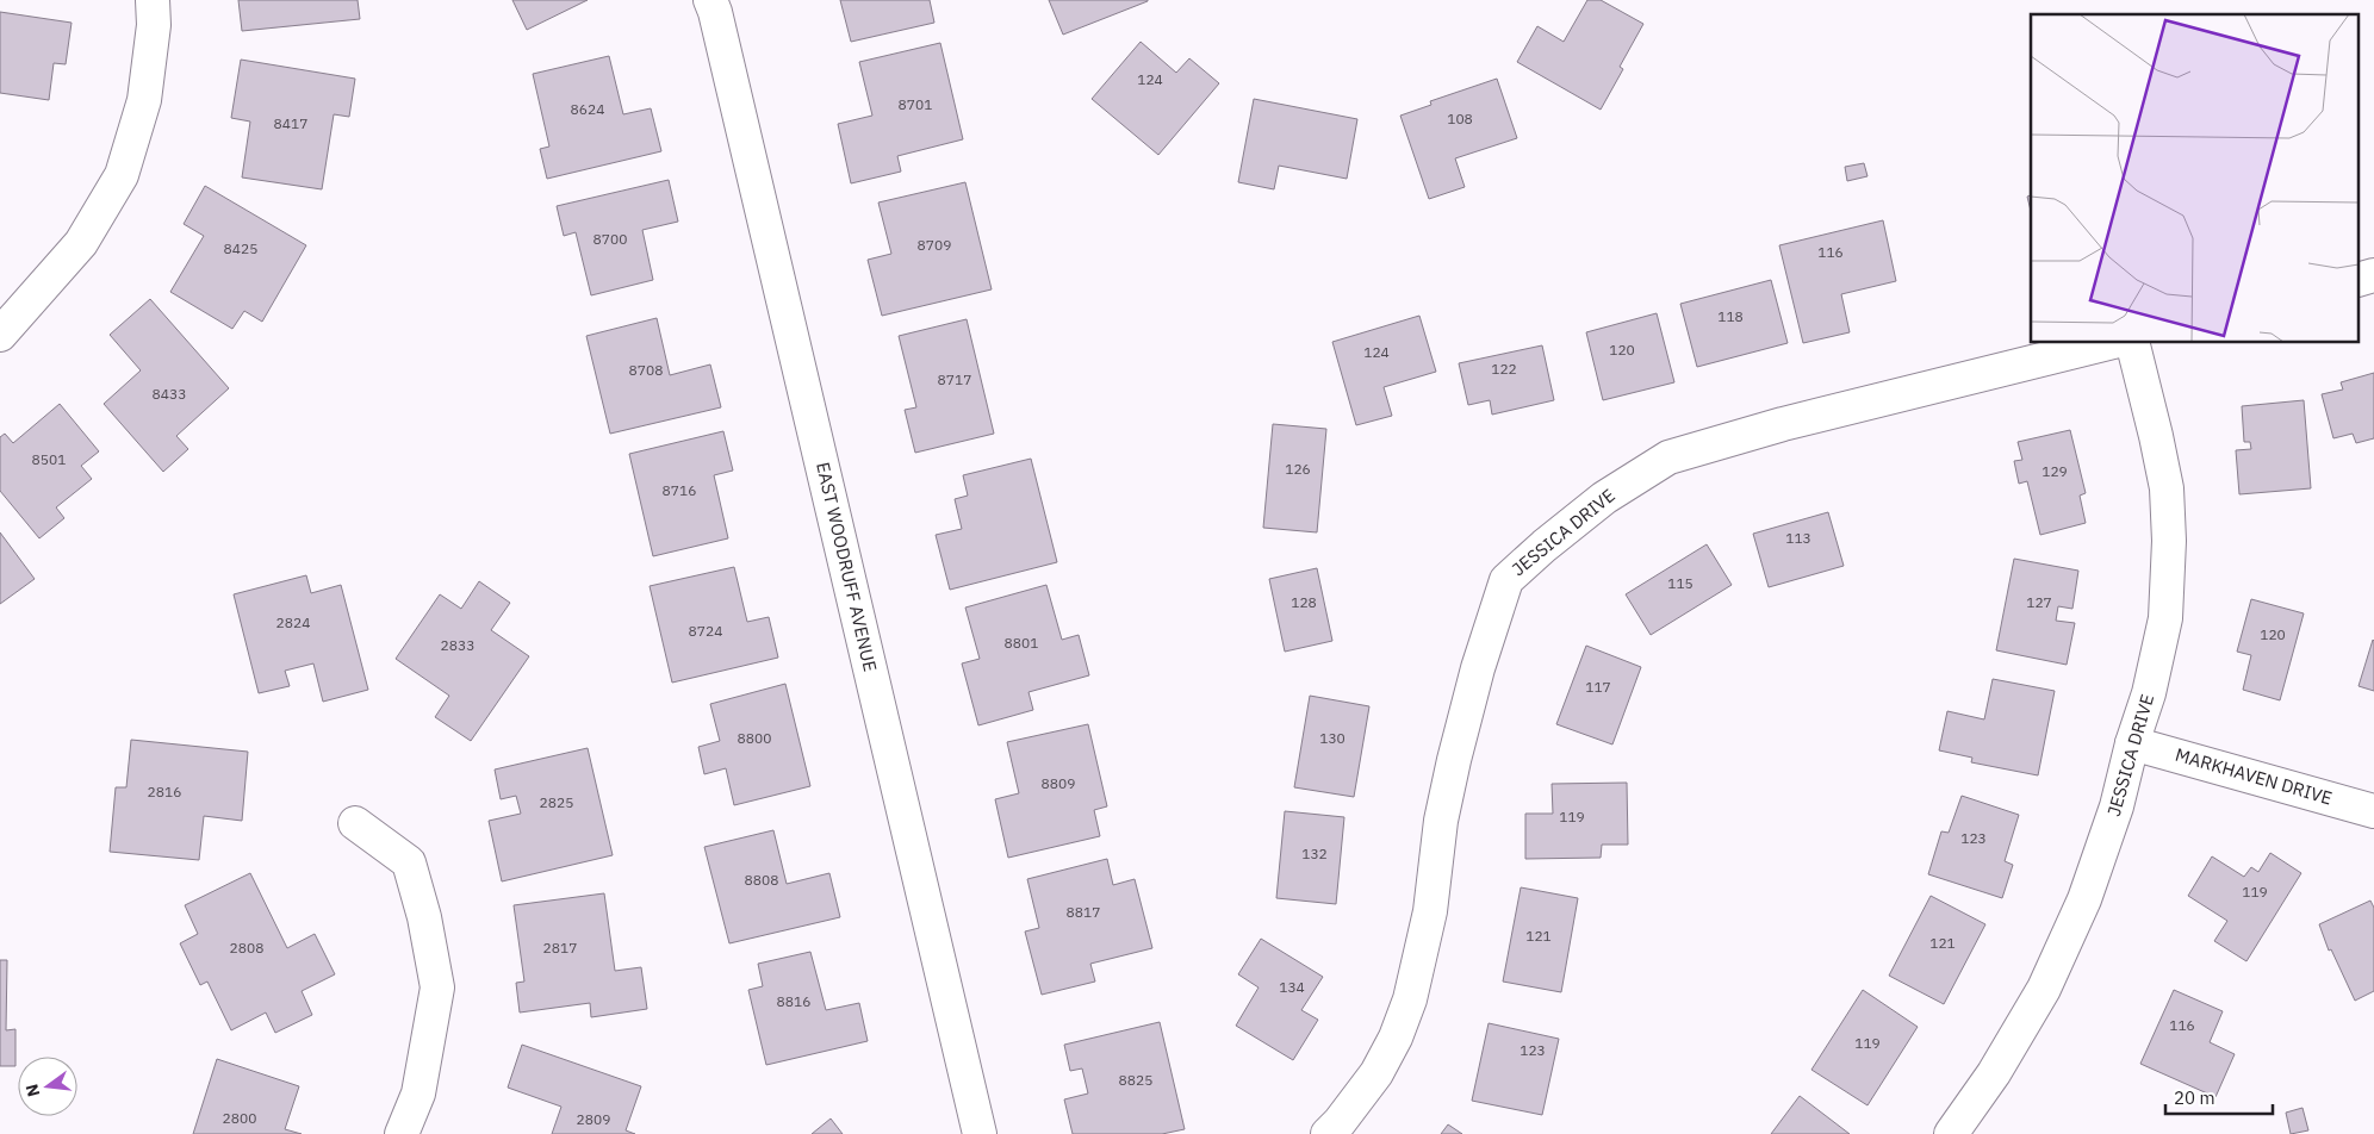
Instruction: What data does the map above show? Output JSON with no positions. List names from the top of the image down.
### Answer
{
  "streets": {
    "street": ["JESSICA DRIVE", "EAST WOODRUFF AVENUE", "MARKHAVEN DRIVE"]
  },
  "crossings": [
    ["JESSICA DRIVE", "MARKHAVEN DRIVE"]
  ],
  "house_numbers": [
    "124",
    "8701",
    "8624",
    "108",
    "8417",
    "8700",
    "8709",
    "8425",
    "116",
    "118",
    "120",
    "124",
    "122",
    "8708",
    "8717",
    "8433",
    "8501",
    "126",
    "129",
    "8716",
    "113",
    "115",
    "128",
    "127",
    "2824",
    "8724",
    "120",
    "8801",
    "2833",
    "117",
    "8800",
    "130",
    "8809",
    "2816",
    "2825",
    "119",
    "123",
    "132",
    "8808",
    "119",
    "8817",
    "121",
    "121",
    "2808",
    "2817",
    "134",
    "8816",
    "116",
    "119",
    "123",
    "8825",
    "2800",
    "2809"
  ],
  "scale_bar": "20 m",
  "north": "left"
}
